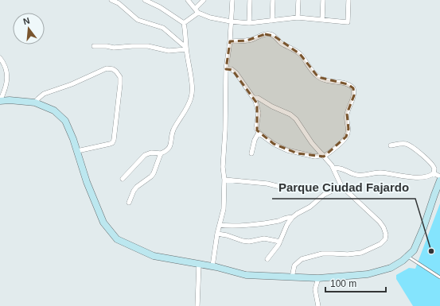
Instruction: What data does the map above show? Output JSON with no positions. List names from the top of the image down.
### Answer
{
  "places": ["Parque Ciudad Fajardo"],
  "scale_bar": "100 m",
  "north": "top"
}
